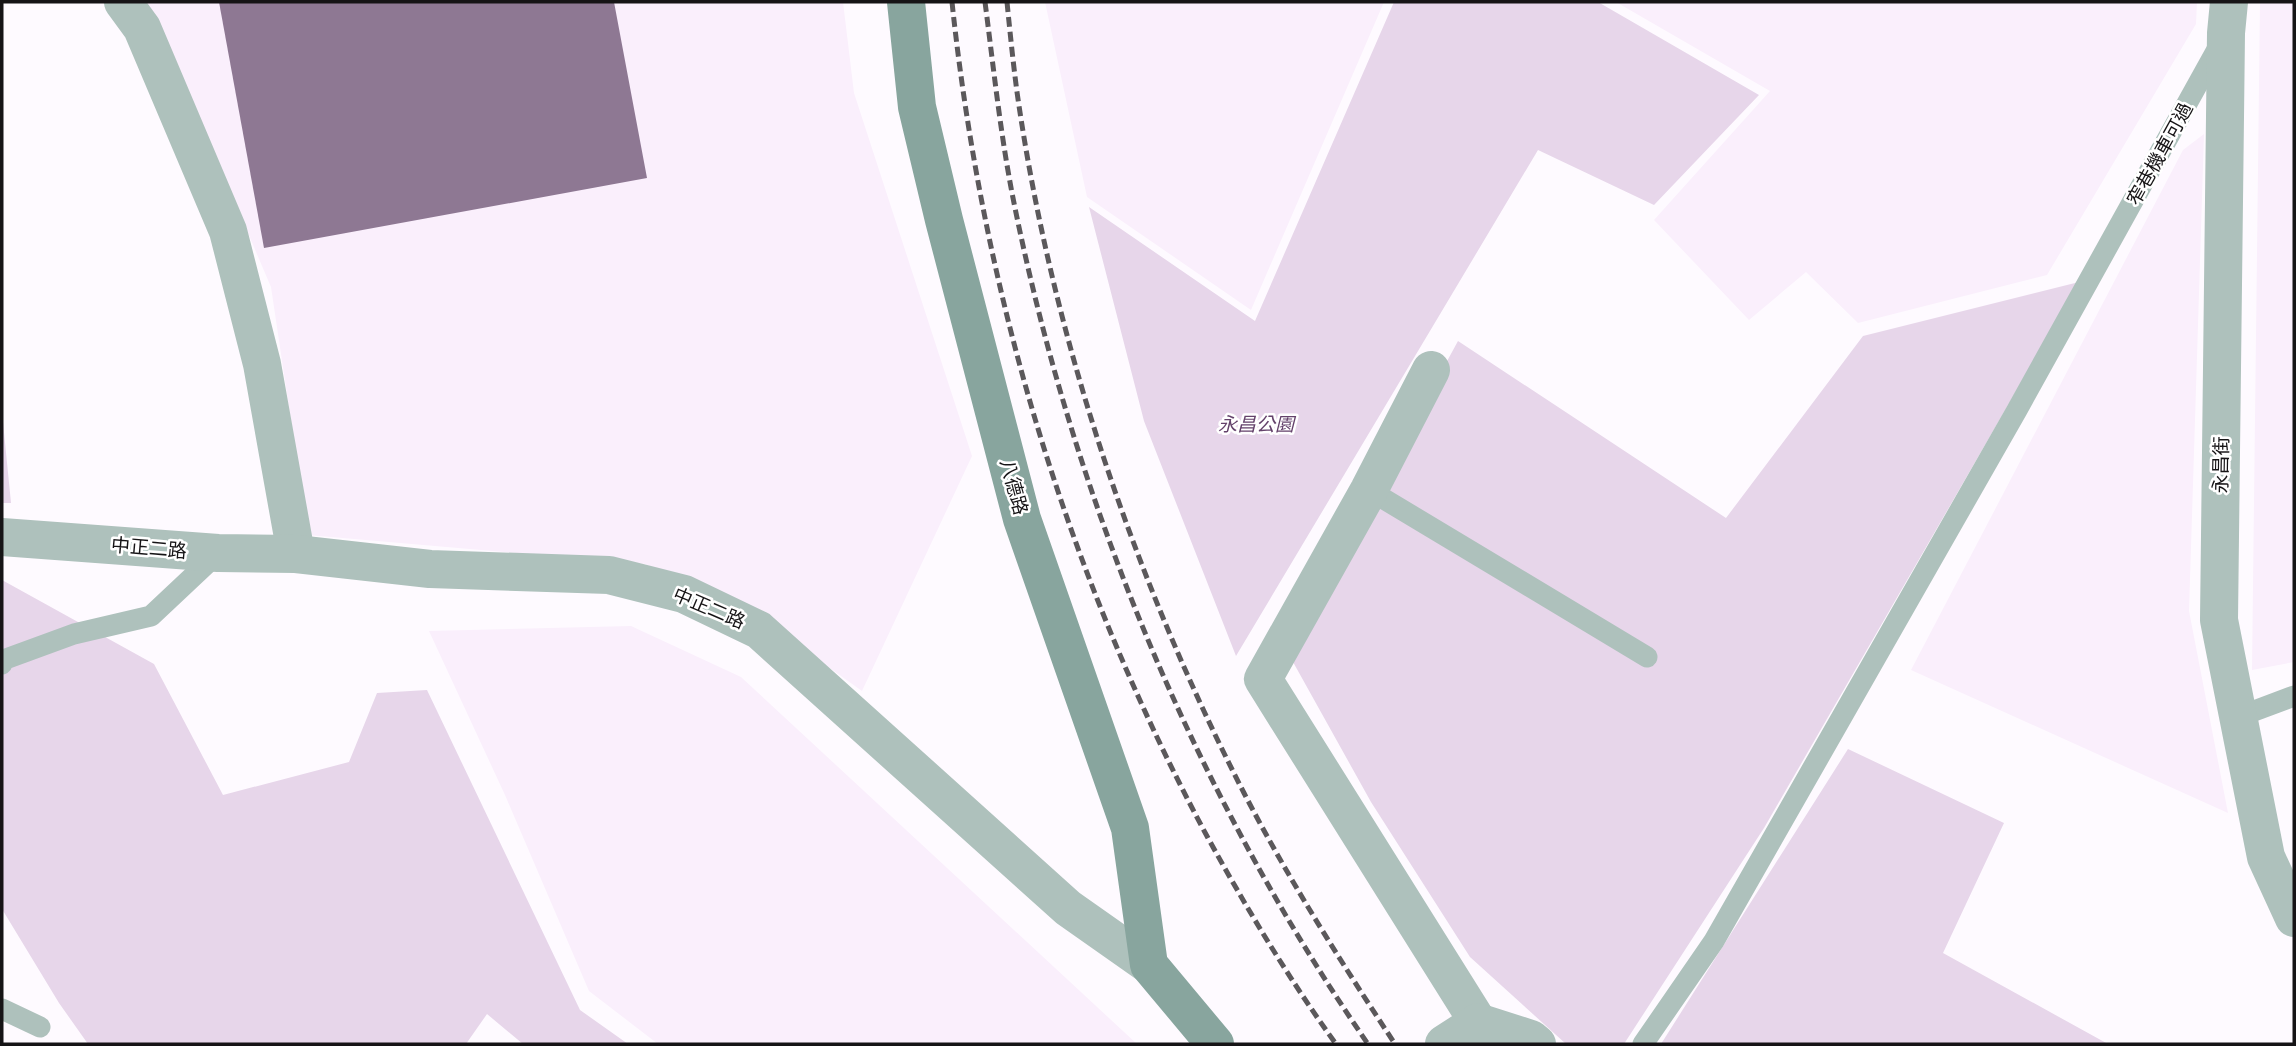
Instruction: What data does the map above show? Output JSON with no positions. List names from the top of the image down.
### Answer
{
  "streets": {
    "main road": ["八德路", "中正二路"],
    "street": ["永昌街"],
    "lane": ["窄巷機車可過"]
  },
  "crossings": [
    ["窄巷機車可過", "永昌街"],
    ["八德路", "中正二路"]
  ],
  "parks": ["永昌公園"]
}
